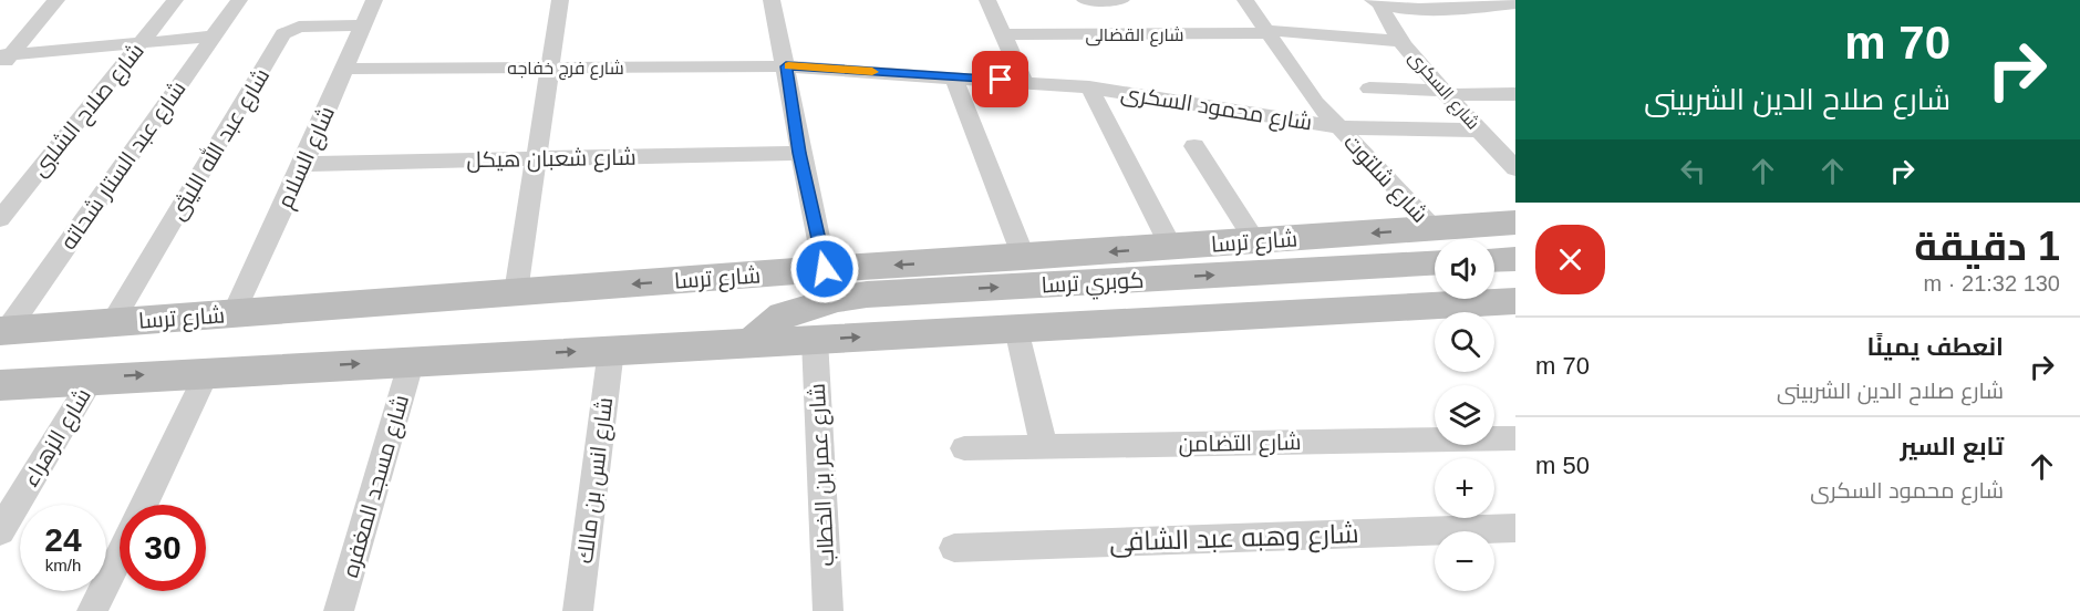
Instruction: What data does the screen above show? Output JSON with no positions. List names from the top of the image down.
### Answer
{
  "streets": {
    "main road": ["شارع ترسا", "كوبري ترسا"],
    "street": [
      "شارع القضالى",
      "شارع فرج خفاجه",
      "شارع السكرى",
      "شارع محمود السكرى",
      "شارع صلاح الشلبى",
      "شارع عبد الله الليثى",
      "شارع السلام",
      "شارع شعبان هيكل",
      "شارع عبد الستار شحاته",
      "شارع شلتوت",
      "شارع الزهراء",
      "شارع التضامن",
      "شارع عمر بن الخطاب",
      "شارع انس بن مالك",
      "شارع مسجد المغفره",
      "شارع وهبه عبد الشافى"
    ]
  },
  "crossings": [
    ["شارع القضالى", "شارع السكرى"],
    ["شارع القضالى", "شارع شلتوت"],
    ["شارع فرج خفاجه", "شارع محمود السكرى"],
    ["شارع فرج خفاجه", "شارع السلام"],
    ["شارع السكرى", "شارع محمود السكرى"],
    ["شارع محمود السكرى", "شارع شلتوت"],
    ["شارع عبد الله الليثى", "شارع السلام"],
    ["شارع عبد الله الليثى", "شارع ترسا"],
    ["شارع السلام", "شارع شعبان هيكل"],
    ["شارع السلام", "شارع ترسا"],
    ["شارع عبد الستار شحاته", "شارع ترسا"],
    ["شارع شلتوت", "شارع ترسا"]
  ],
  "page": {
    "turn": ["70 m", "شارع صلاح الدين الشربينى"],
    "heading": ["1 دقيقة", "130 m · 21:32"],
    "map_buttons": ["+", "−"],
    "list": [
      {
        "name": "انعطف يمينًا",
        "note": "شارع صلاح الدين الشربينى",
        "value": "70 m"
      },
      {
        "name": "تابع السير",
        "note": "شارع محمود السكرى",
        "value": "50 m"
      }
    ],
    "speed": "24 km/h",
    "limit": "30"
  }
}
